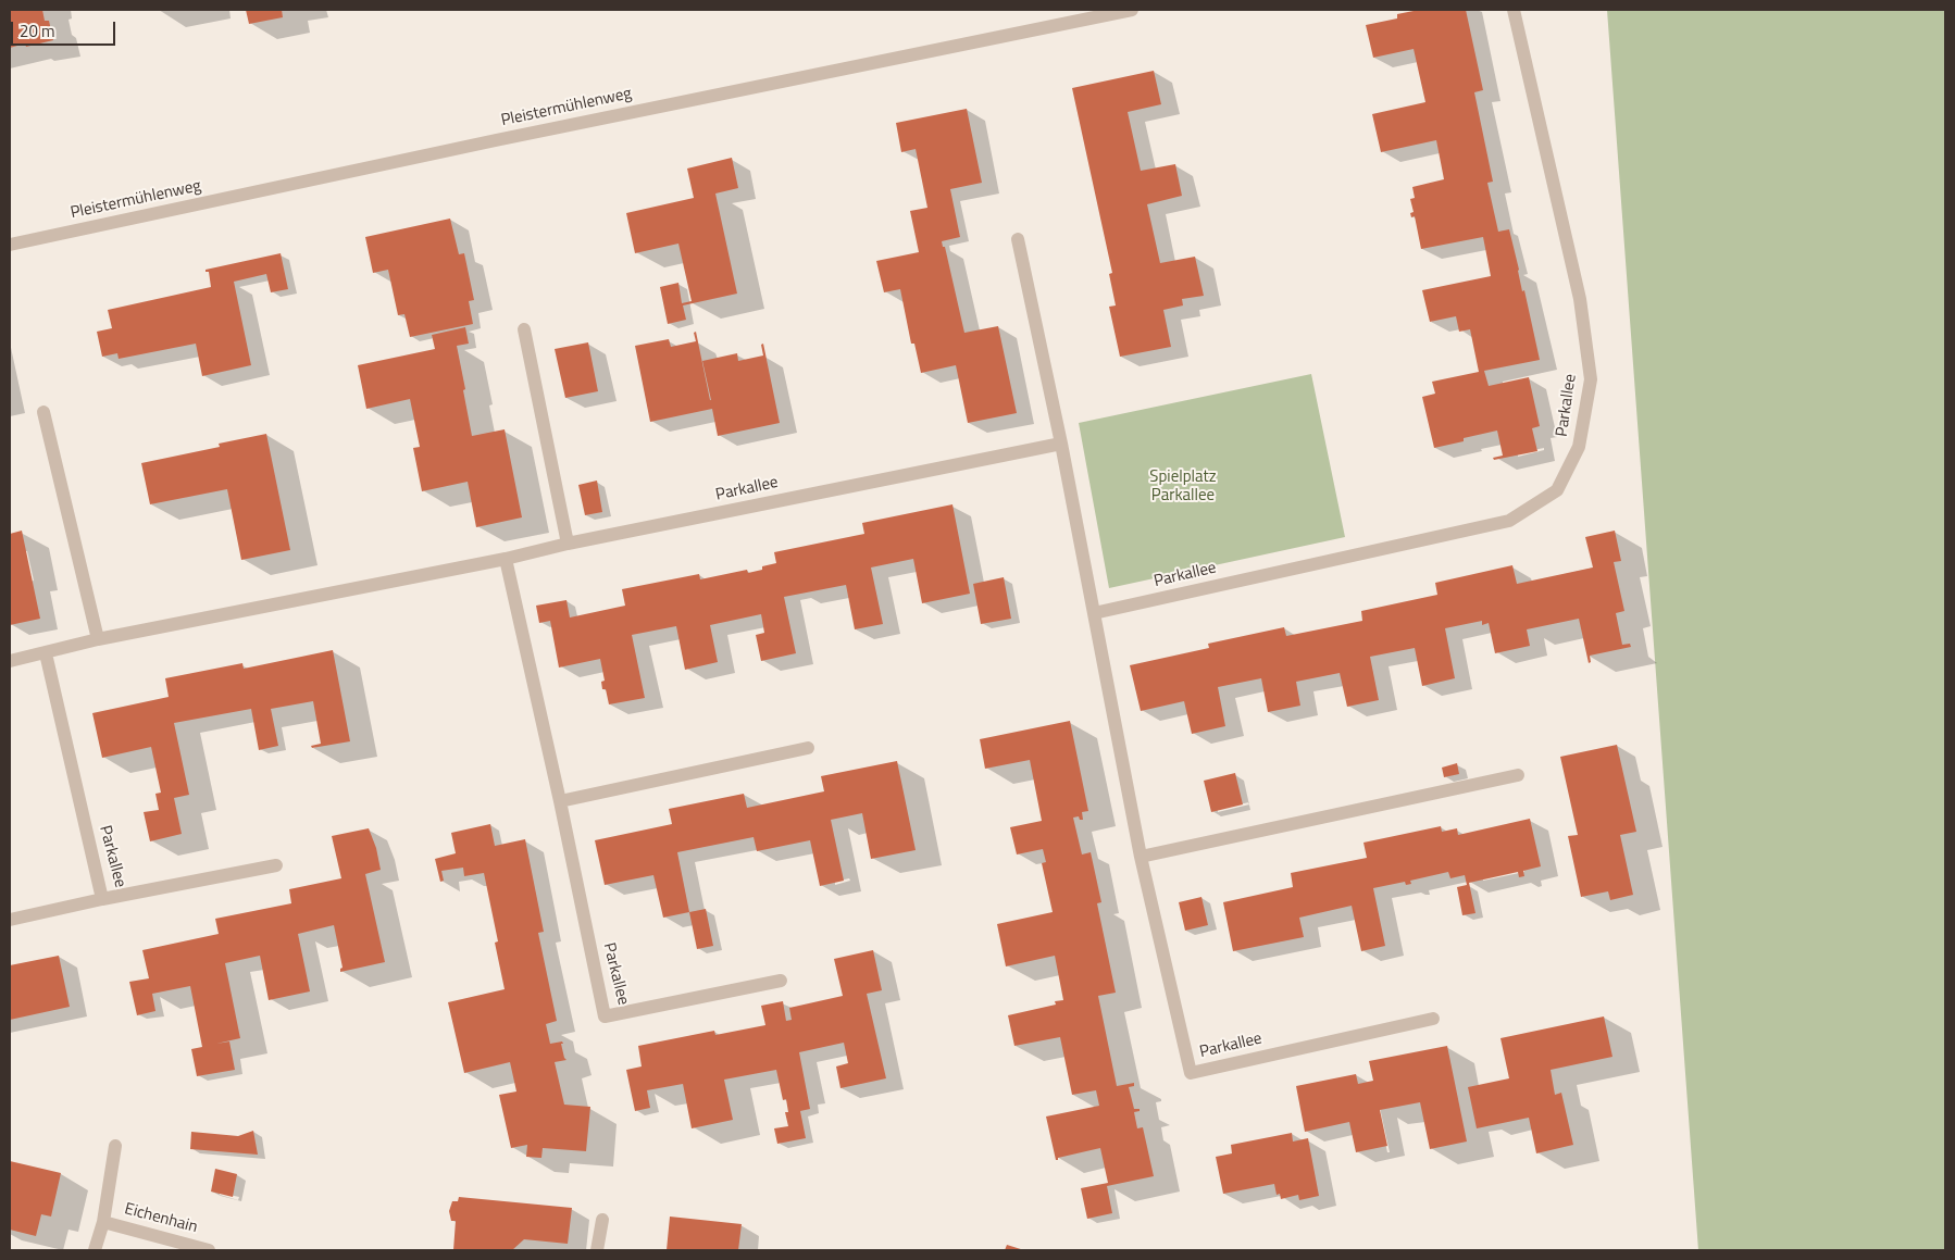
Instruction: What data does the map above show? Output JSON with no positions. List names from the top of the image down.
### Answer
{
  "streets": {
    "street": ["Pleistermühlenweg", "Parkallee", "Eichenhain"]
  },
  "parks": ["Spielplatz Parkallee"],
  "scale_bar": "20 m"
}
